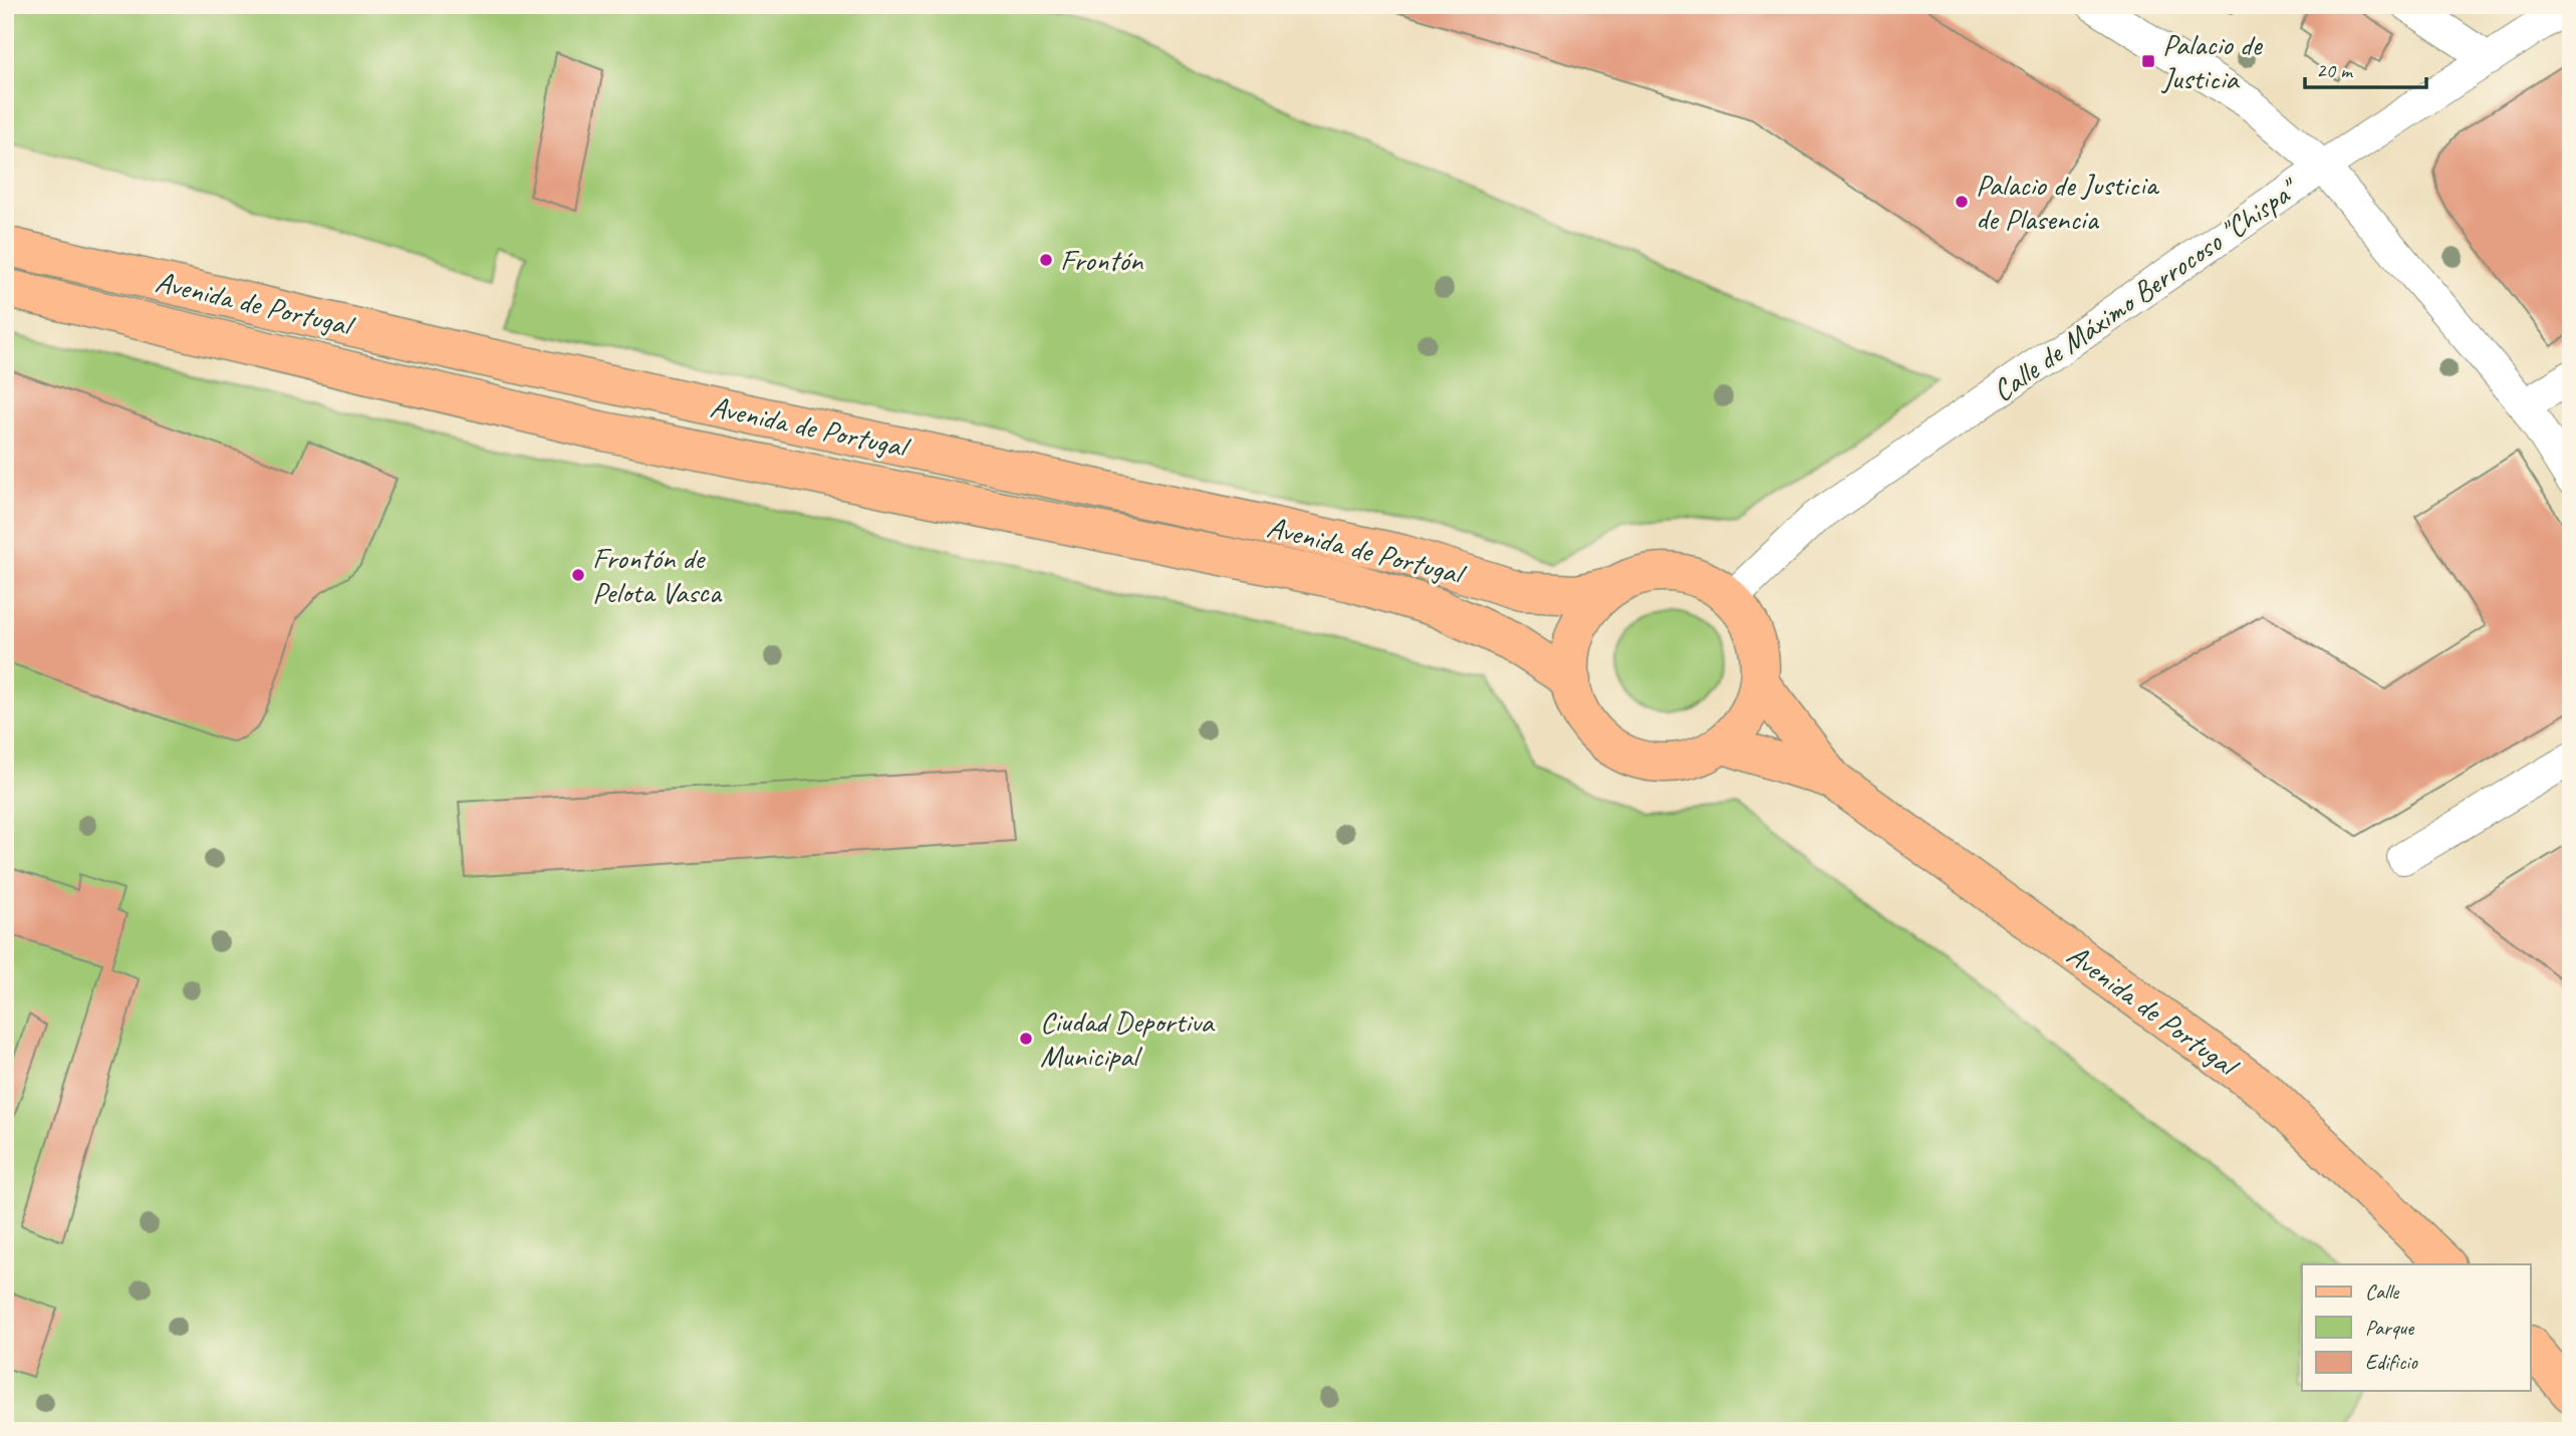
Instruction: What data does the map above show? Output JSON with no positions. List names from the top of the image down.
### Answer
{
  "streets": {
    "main road": ["Avenida de Portugal"],
    "street": ["Calle de Máximo Berrocoso \"Chispa\""]
  },
  "crossings": [
    ["Calle de Máximo Berrocoso \"Chispa\"", "Avenida de Portugal"]
  ],
  "places": {
    "transit": ["Palacio de Justicia"],
    "other": [
      "Palacio de Justicia de Plasencia",
      "Frontón",
      "Frontón de Pelota Vasca",
      "Ciudad Deportiva Municipal"
    ]
  },
  "legend": ["Calle", "Parque", "Edificio"],
  "scale_bar": "20 m"
}
